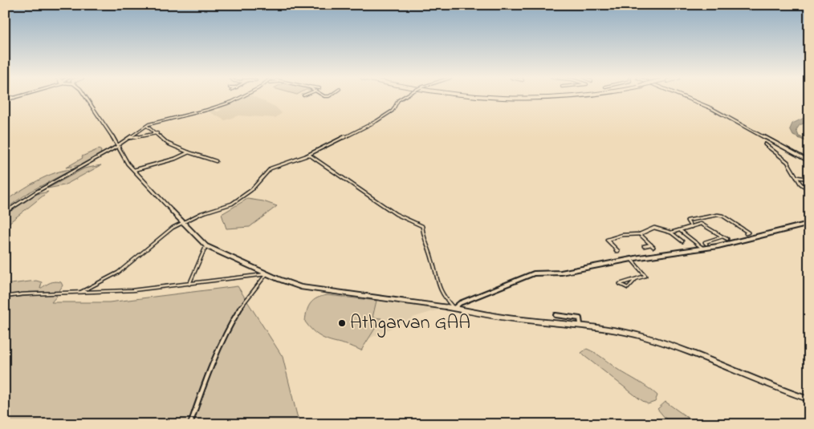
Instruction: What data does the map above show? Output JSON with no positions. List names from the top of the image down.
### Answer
{
  "places": ["Athgarvan GAA"]
}
